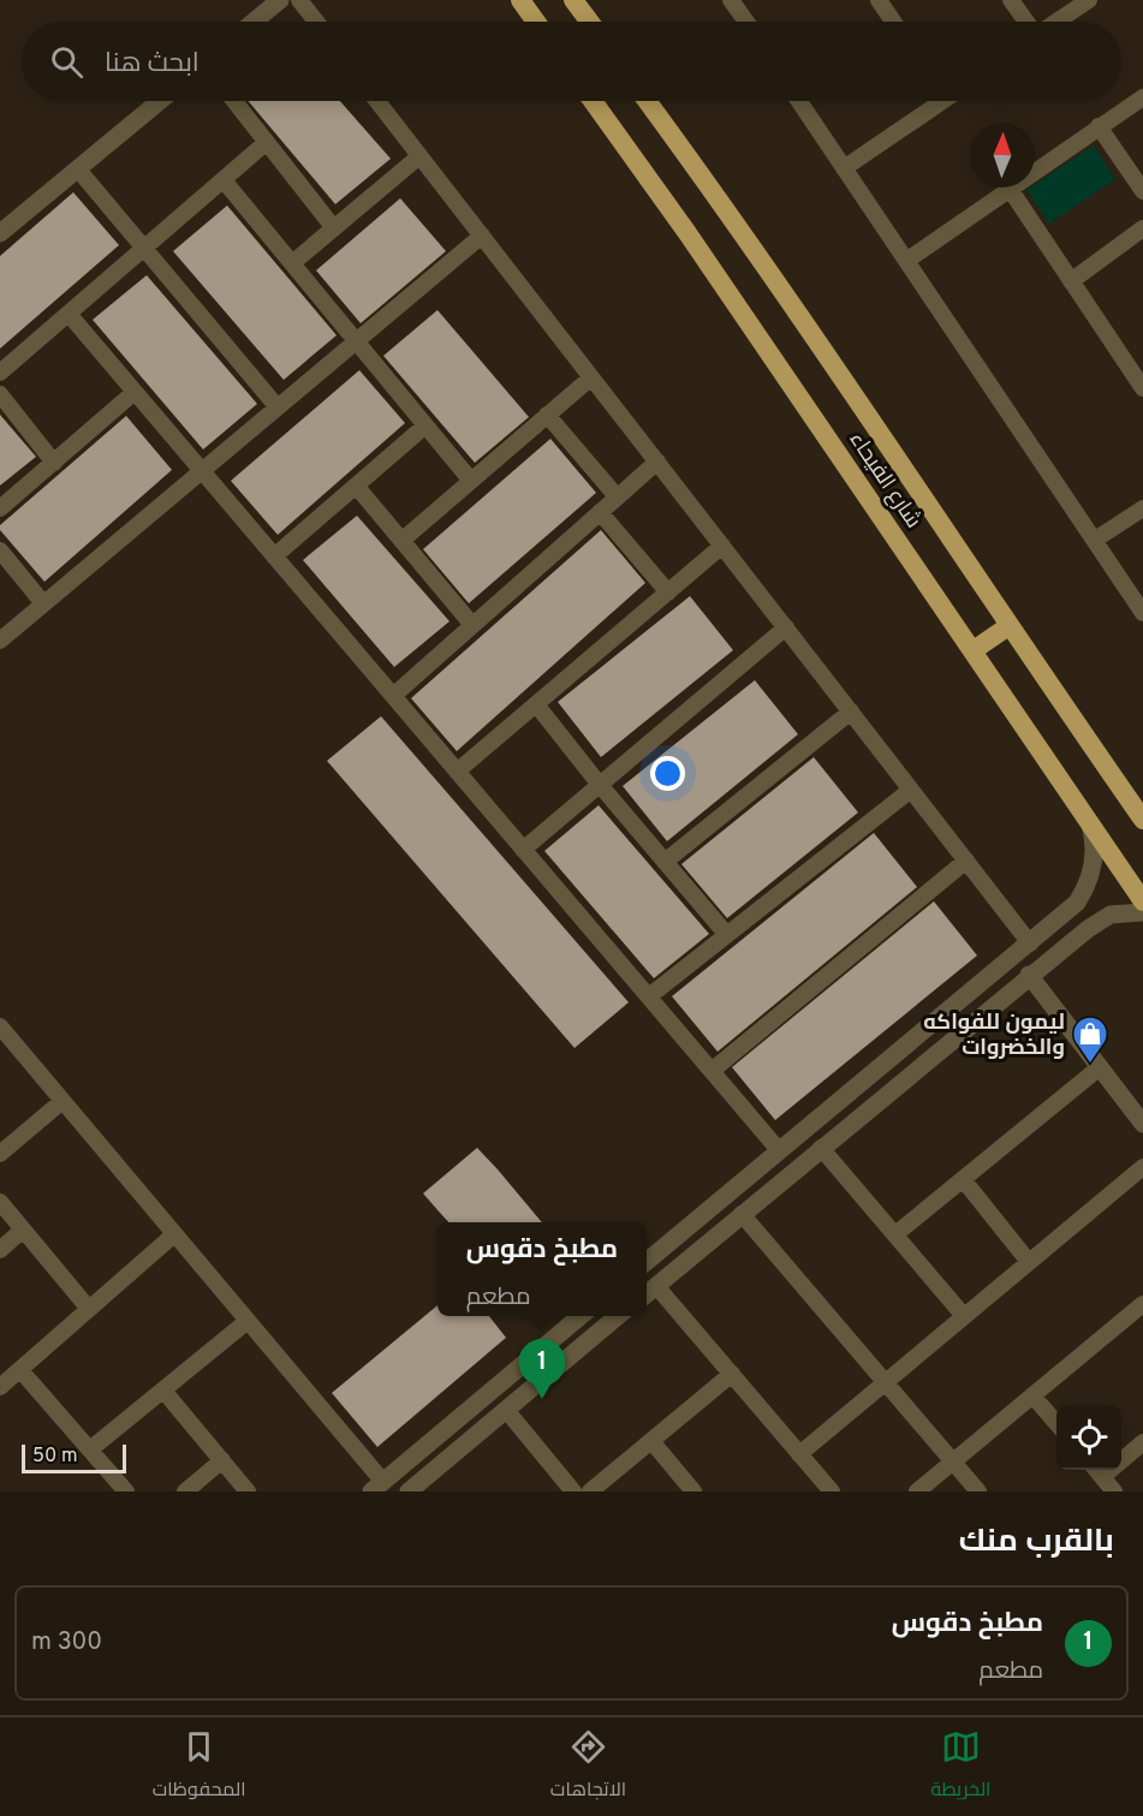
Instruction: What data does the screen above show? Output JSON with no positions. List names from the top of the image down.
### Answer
{
  "streets": {
    "highway": ["شارع الفيحاء"]
  },
  "places": {
    "shop": ["ليمون للفواكه والخضروات"]
  },
  "scale_bar": "50 m",
  "north": "top",
  "page": {
    "search": "ابحث هنا",
    "popup": ["مطبخ دقوس", "مطعم"],
    "pins": "1",
    "scale": "50 m",
    "heading": "بالقرب منك",
    "list": [
      {
        "mark": "1",
        "name": "مطبخ دقوس",
        "note": "مطعم",
        "value": "300 m"
      }
    ],
    "nav": ["الخريطة", "الاتجاهات", "المحفوظات"]
  }
}
